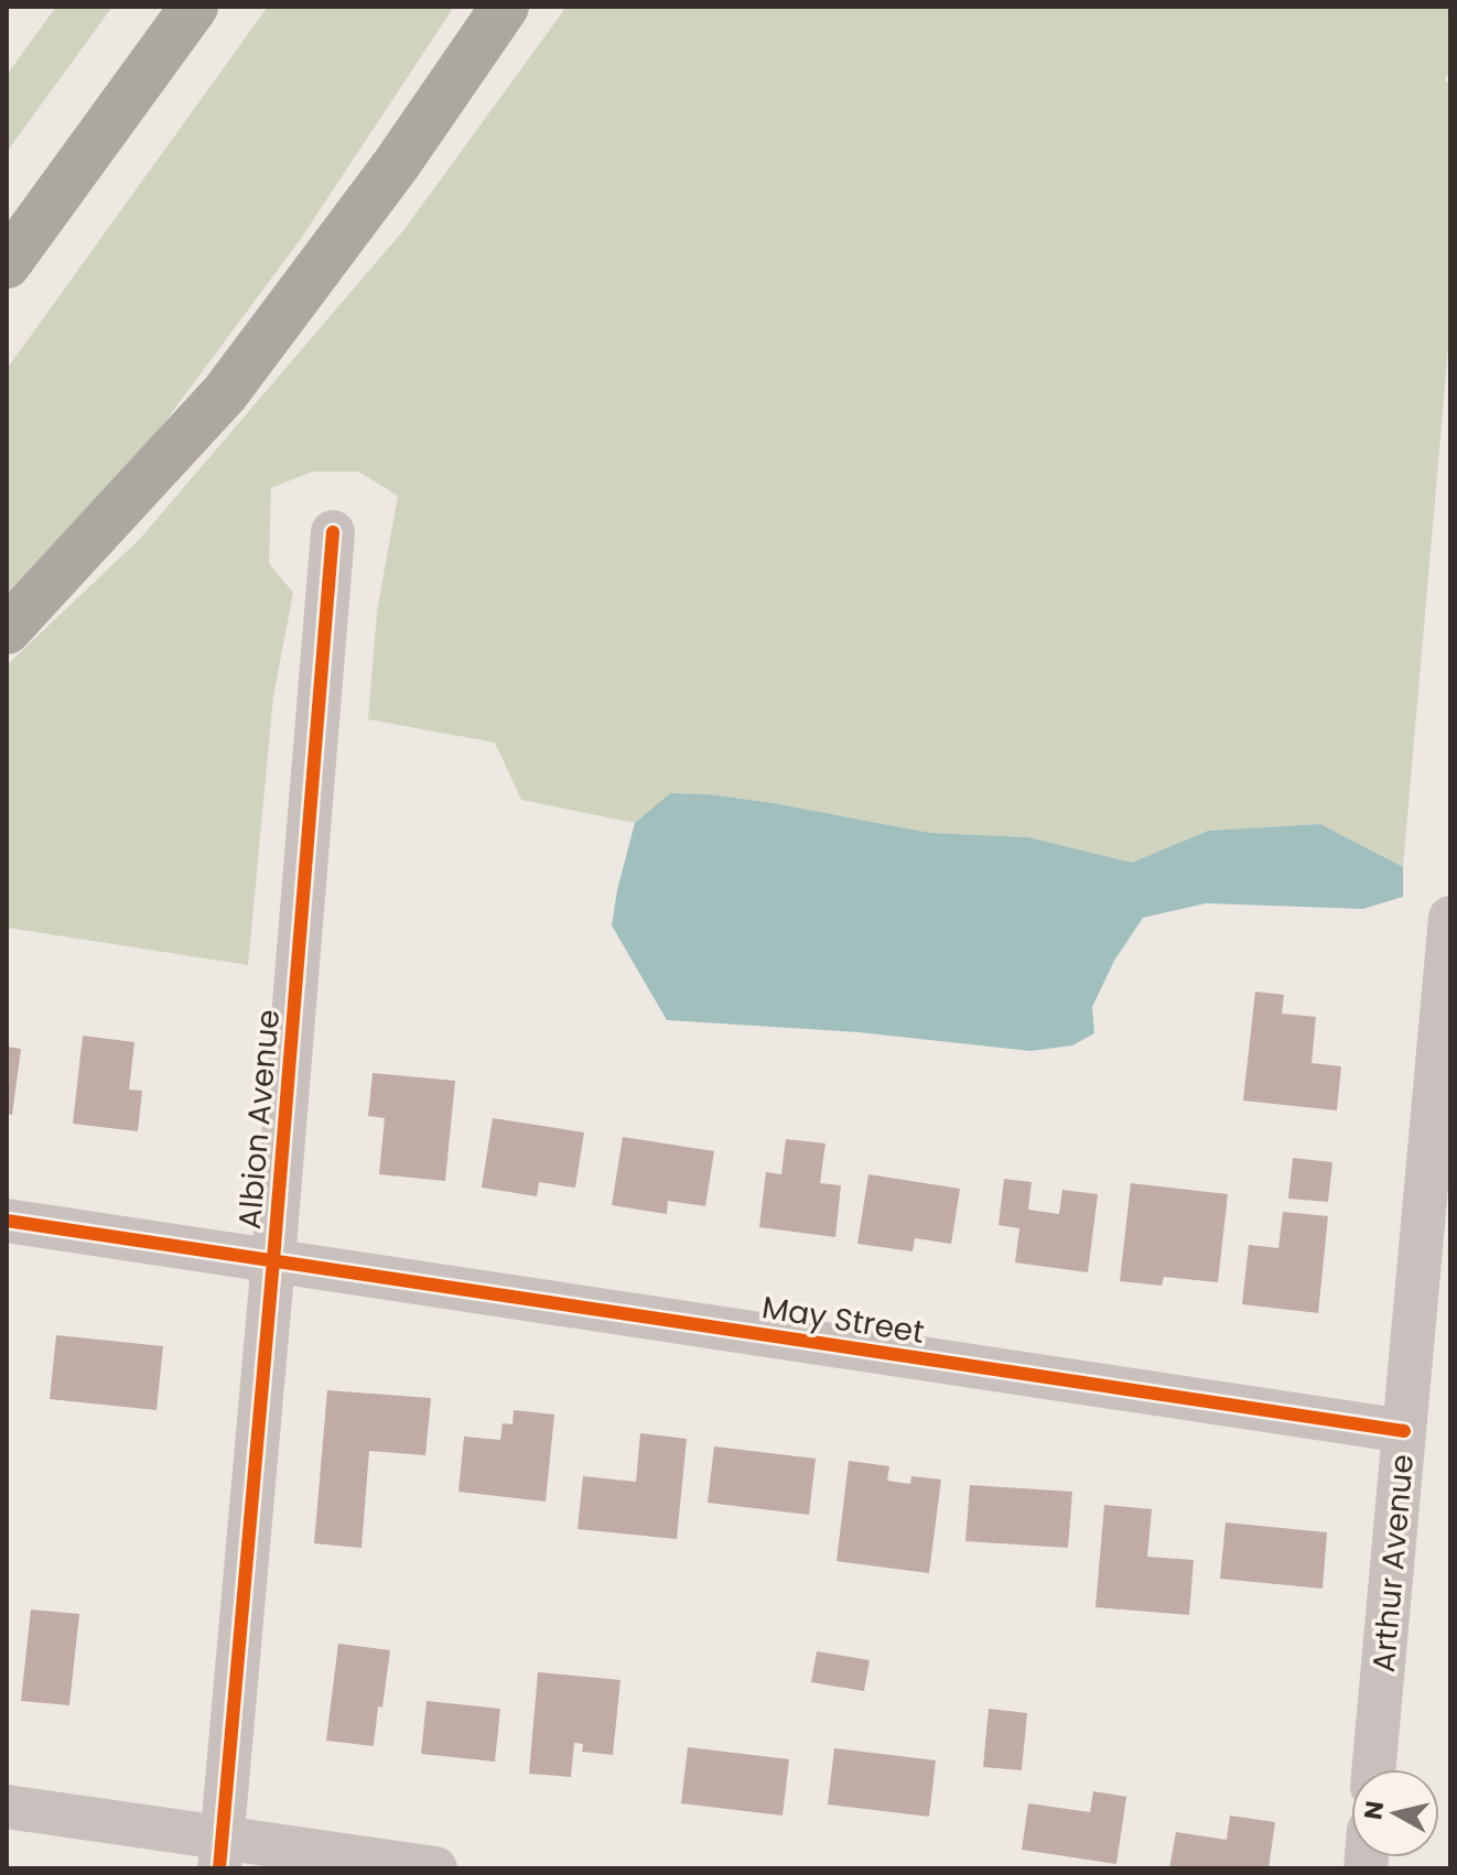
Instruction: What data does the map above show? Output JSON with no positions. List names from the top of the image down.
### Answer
{
  "streets": {
    "street": ["Albion Avenue", "May Street", "Arthur Avenue"]
  },
  "crossings": [
    ["Albion Avenue", "May Street"],
    ["May Street", "Arthur Avenue"]
  ],
  "north": "left"
}
